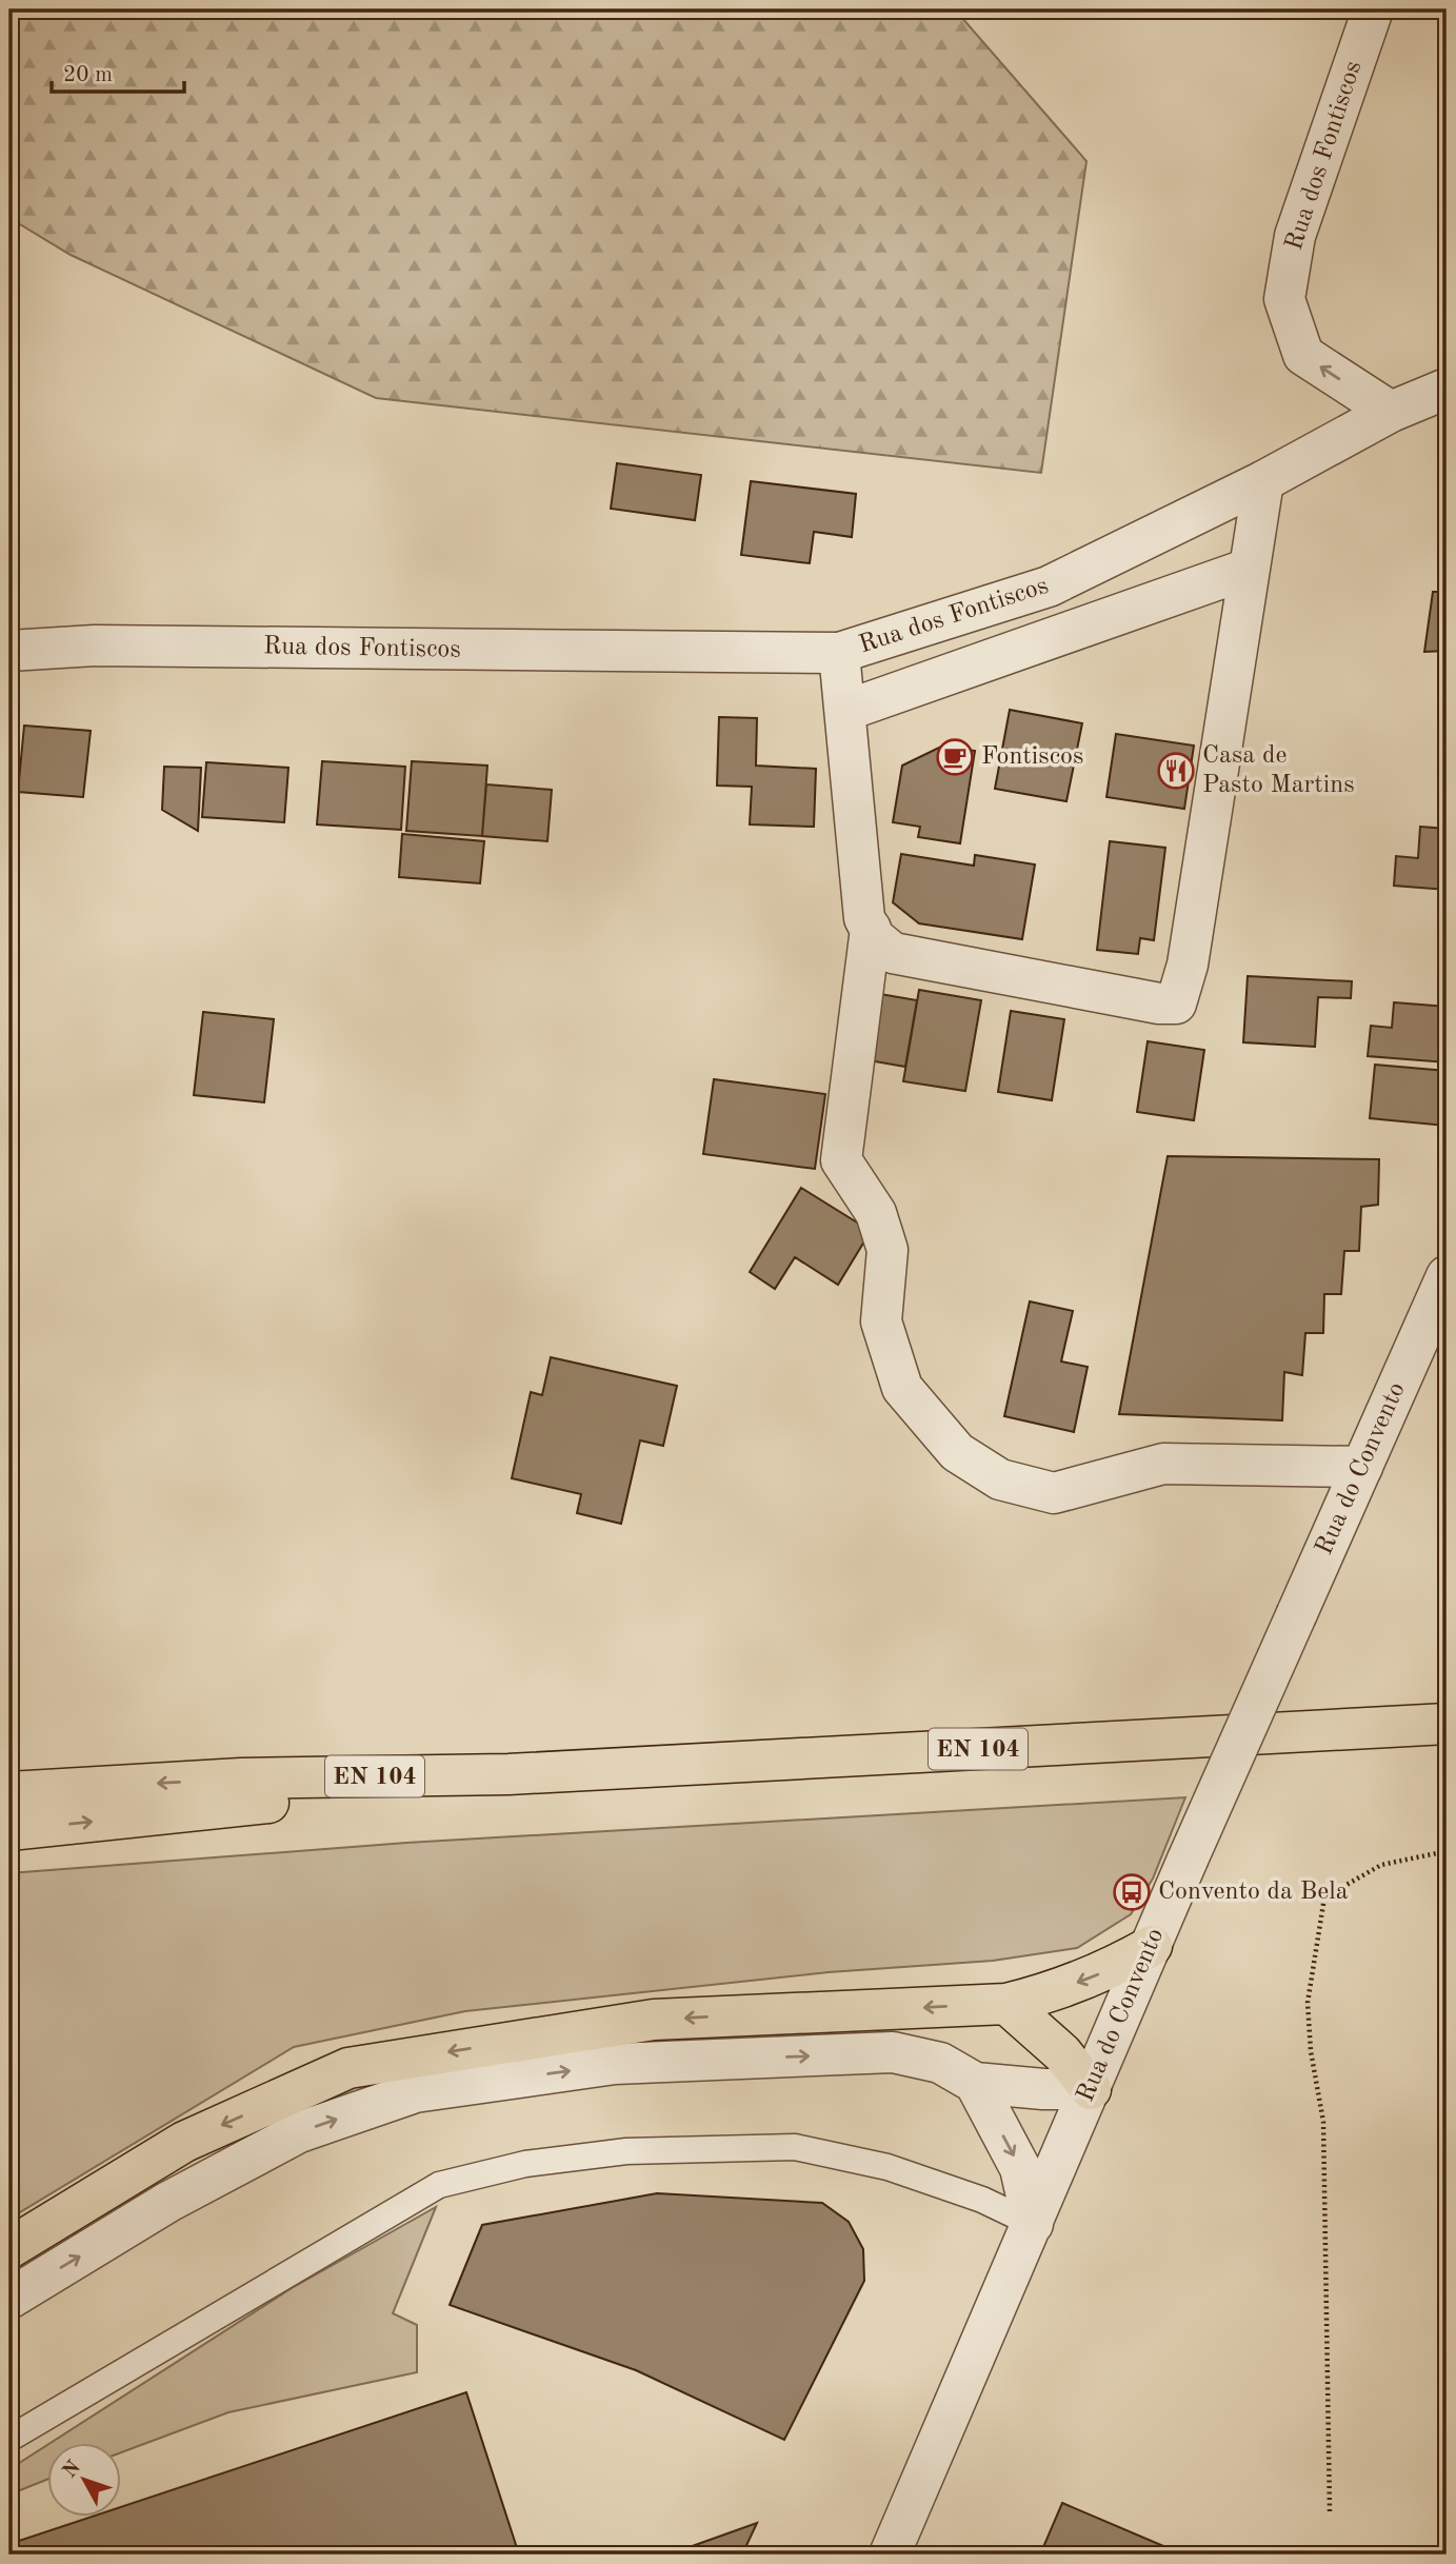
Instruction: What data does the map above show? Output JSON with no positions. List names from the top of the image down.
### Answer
{
  "streets": {
    "main road": ["EN 104"],
    "street": ["Rua dos Fontiscos", "Rua do Convento"]
  },
  "places": {
    "cafe": ["Fontiscos"],
    "restaurant": ["Casa de Pasto Martins"],
    "bus stop": ["Convento da Bela"]
  },
  "scale_bar": "20 m",
  "north": "top left"
}
